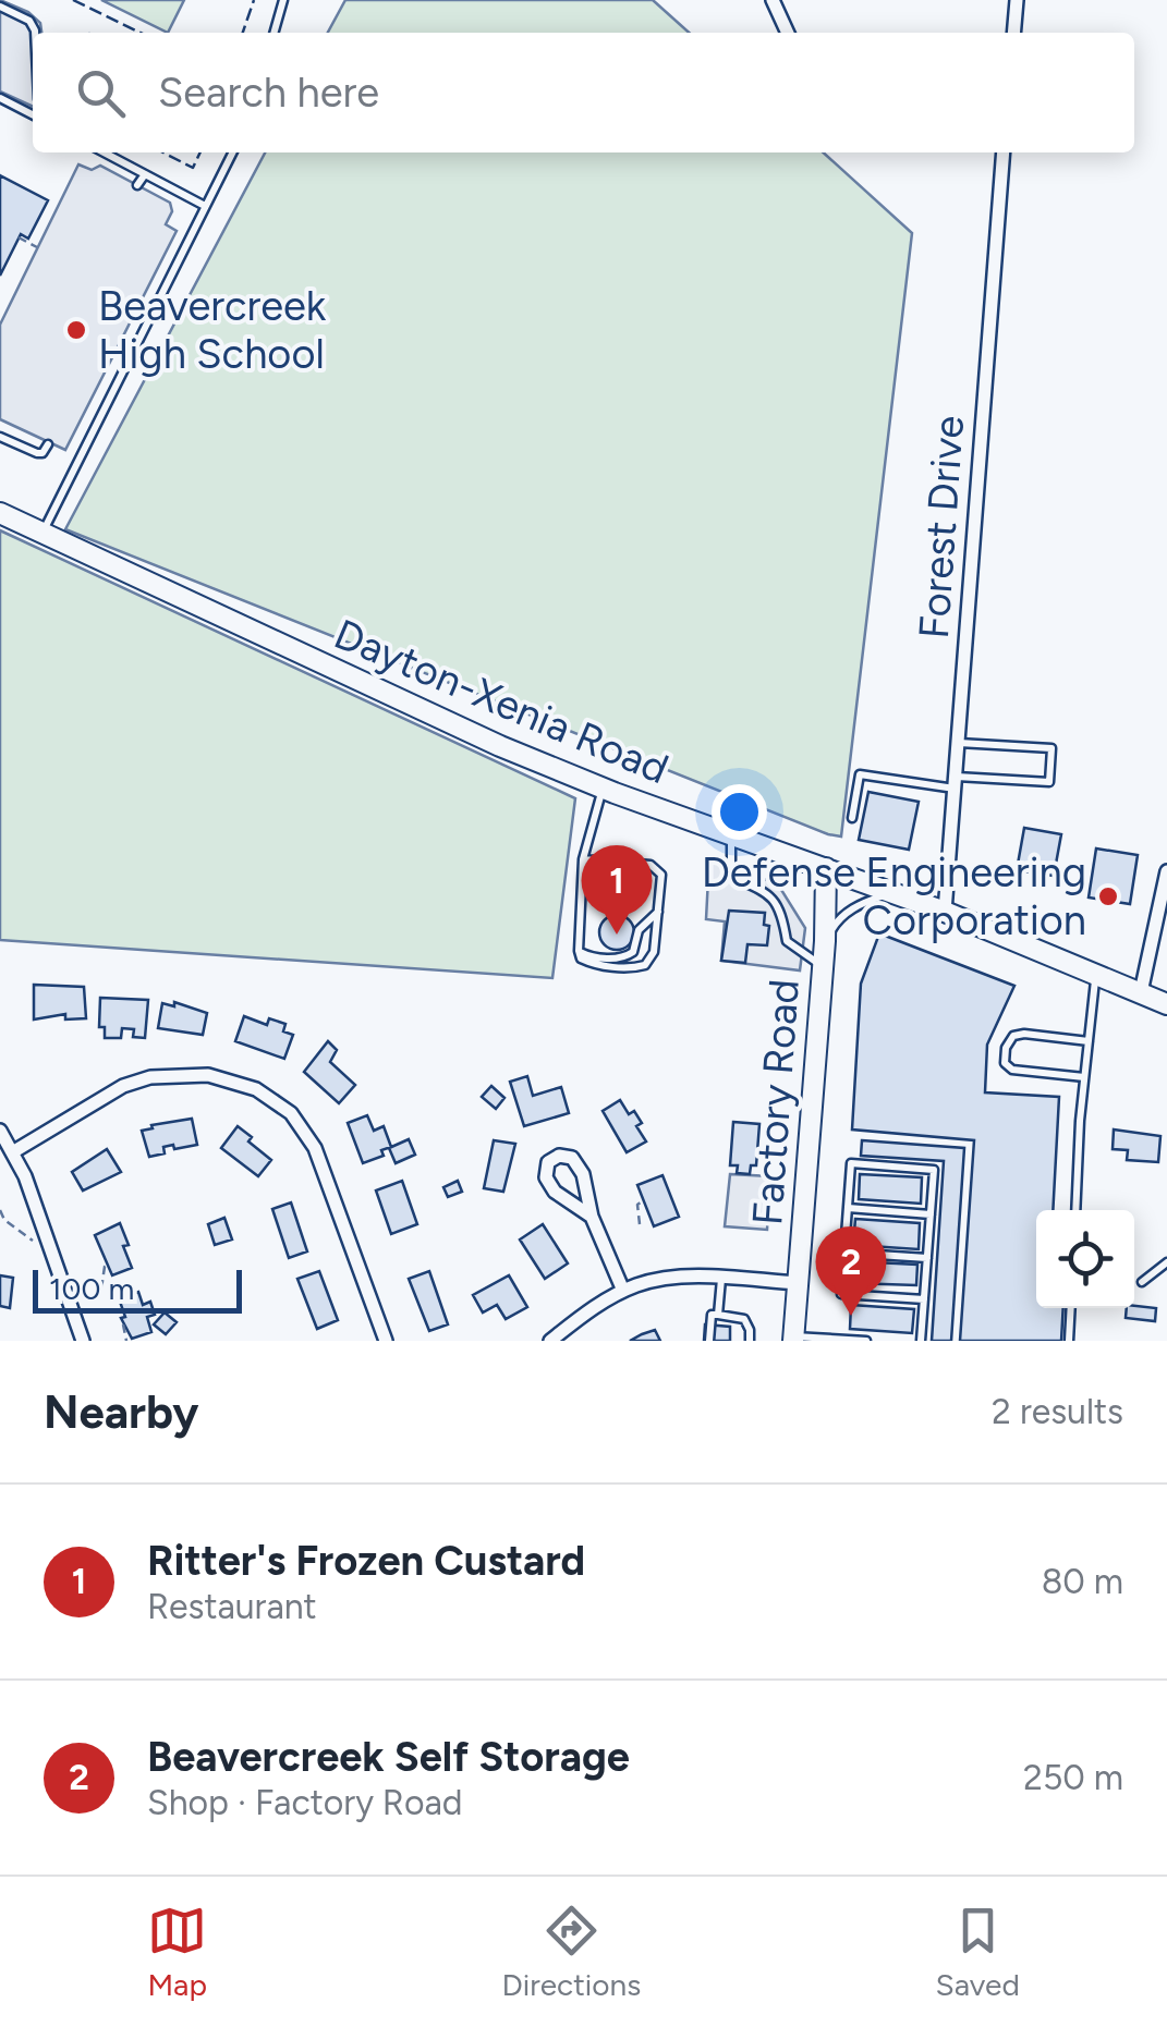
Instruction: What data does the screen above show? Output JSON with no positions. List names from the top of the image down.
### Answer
{
  "streets": {
    "main road": ["Dayton-Xenia Road", "Factory Road"],
    "street": ["Forest Drive"]
  },
  "crossings": [
    ["Forest Drive", "Dayton-Xenia Road"],
    ["Dayton-Xenia Road", "Factory Road"]
  ],
  "places": ["Beavercreek High School", "Defense Engineering Corporation"],
  "scale_bar": "100 m",
  "page": {
    "search": "Search here",
    "pins": ["1", "2"],
    "scale": "100 m",
    "heading": ["Nearby", "2 results"],
    "list": [
      {
        "mark": "1",
        "name": "Ritter's Frozen Custard",
        "note": "Restaurant",
        "value": "80 m"
      },
      {
        "mark": "2",
        "name": "Beavercreek Self Storage",
        "note": "Shop · Factory Road",
        "value": "250 m"
      }
    ],
    "nav": ["Map", "Directions", "Saved"]
  }
}
